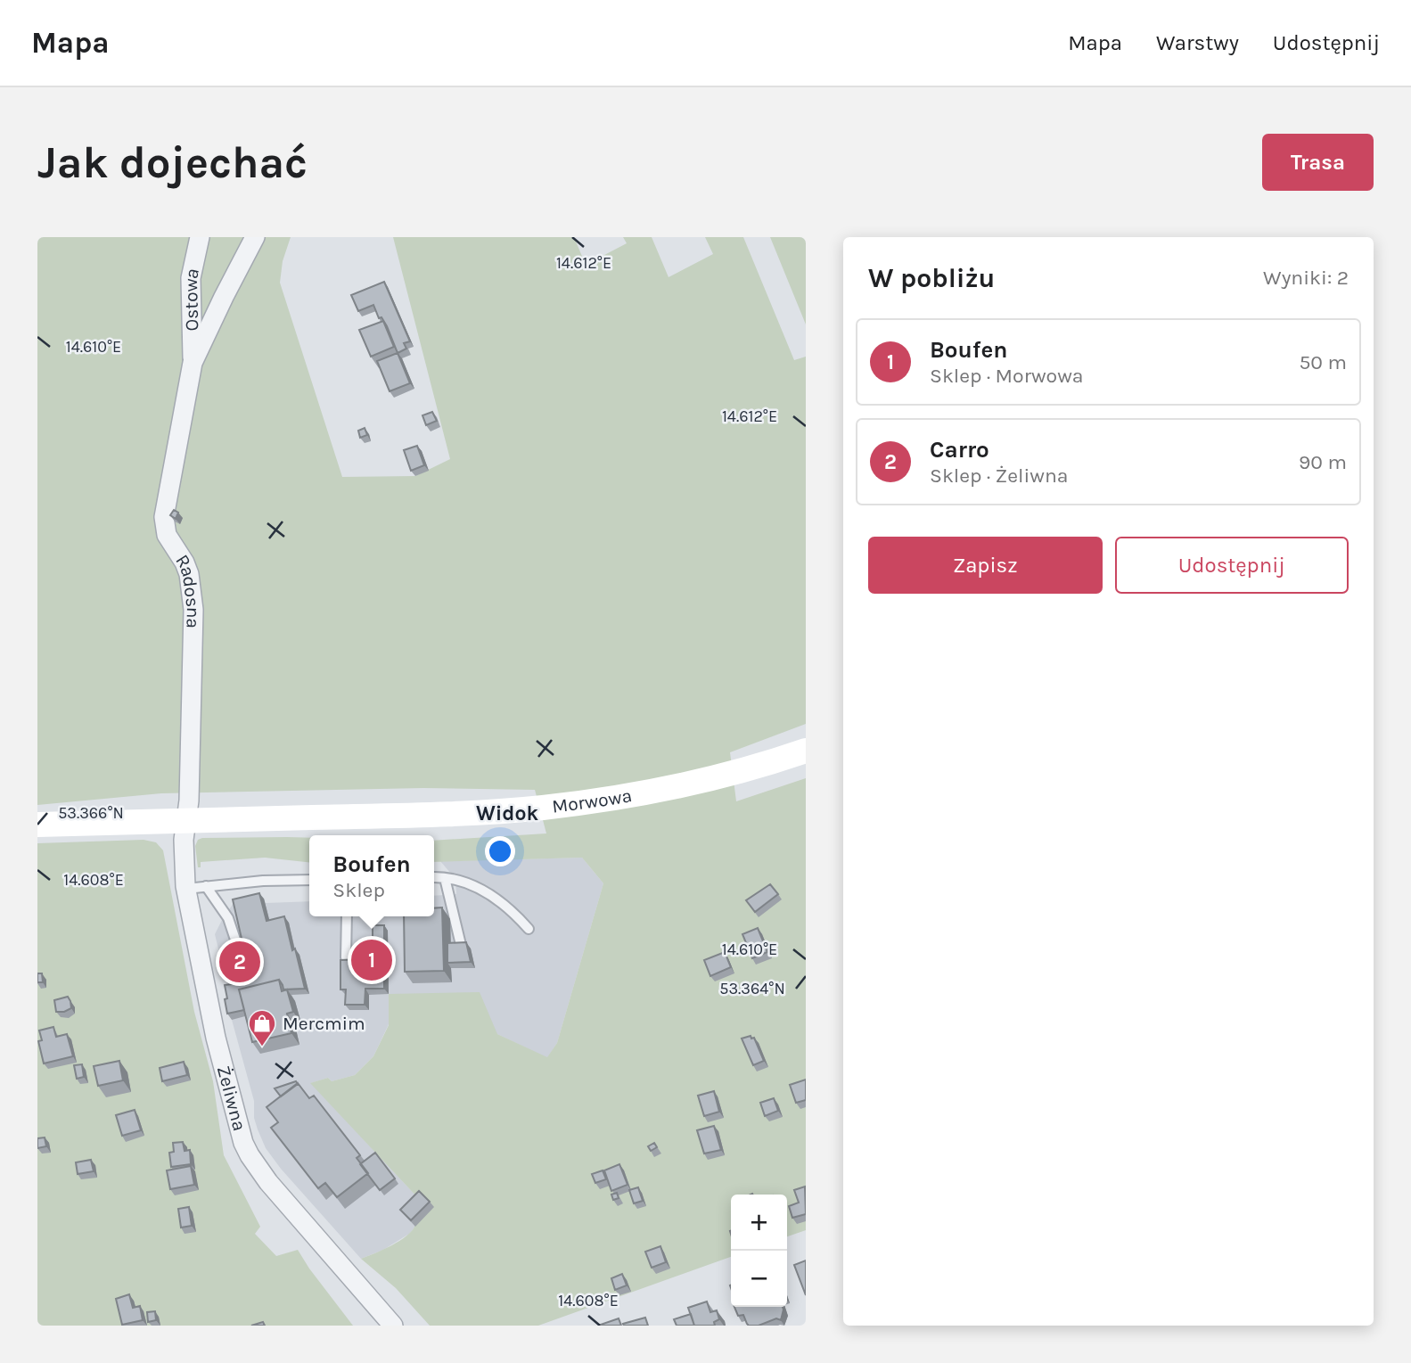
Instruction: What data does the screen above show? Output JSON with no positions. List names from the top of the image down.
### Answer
{
  "streets": {
    "main road": ["Morwowa"],
    "street": ["Ostowa", "Radosna", "Żeliwna"]
  },
  "crossings": [
    ["Ostowa", "Radosna"],
    ["Radosna", "Morwowa"],
    ["Radosna", "Żeliwna"],
    ["Morwowa", "Żeliwna"]
  ],
  "districts": ["Widok"],
  "places": {
    "shop": ["Mercmim"]
  },
  "page": {
    "header": "Mapa",
    "nav": ["Mapa", "Warstwy", "Udostępnij"],
    "buttons": [
      "Trasa",
      ["Zapisz", "Udostępnij"]
    ],
    "title": "Jak dojechać",
    "heading": ["W pobliżu", "Wyniki: 2"],
    "list": [
      {
        "mark": "1",
        "name": "Boufen",
        "note": "Sklep · Morwowa",
        "value": "50 m"
      },
      {
        "mark": "2",
        "name": "Carro",
        "note": "Sklep · Żeliwna",
        "value": "90 m"
      }
    ],
    "popup": ["Boufen", "Sklep"],
    "pins": ["1", "2"],
    "map_buttons": ["+", "−"]
  },
  "coordinates": [
    "14.612°E",
    "14.610°E",
    "53.366°N",
    "14.608°E",
    "53.364°N"
  ]
}
